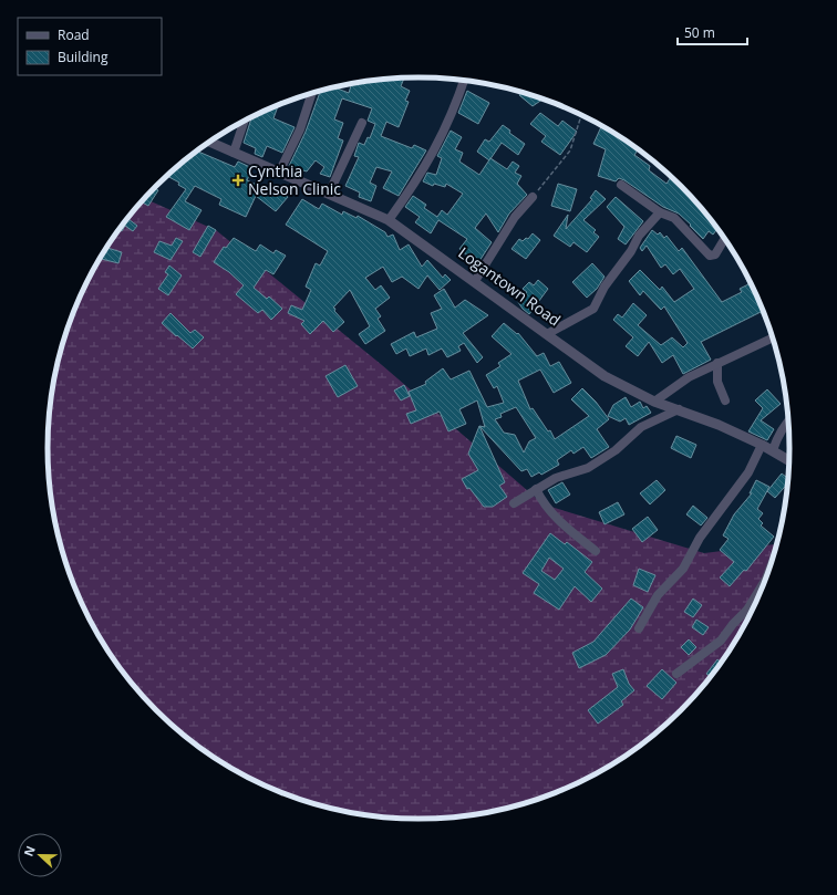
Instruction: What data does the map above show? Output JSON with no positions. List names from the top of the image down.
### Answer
{
  "streets": {
    "street": ["Logantown Road"]
  },
  "places": {
    "health": ["Cynthia Nelson Clinic"]
  },
  "legend": ["Road", "Building"],
  "scale_bar": "50 m",
  "north": "left"
}
